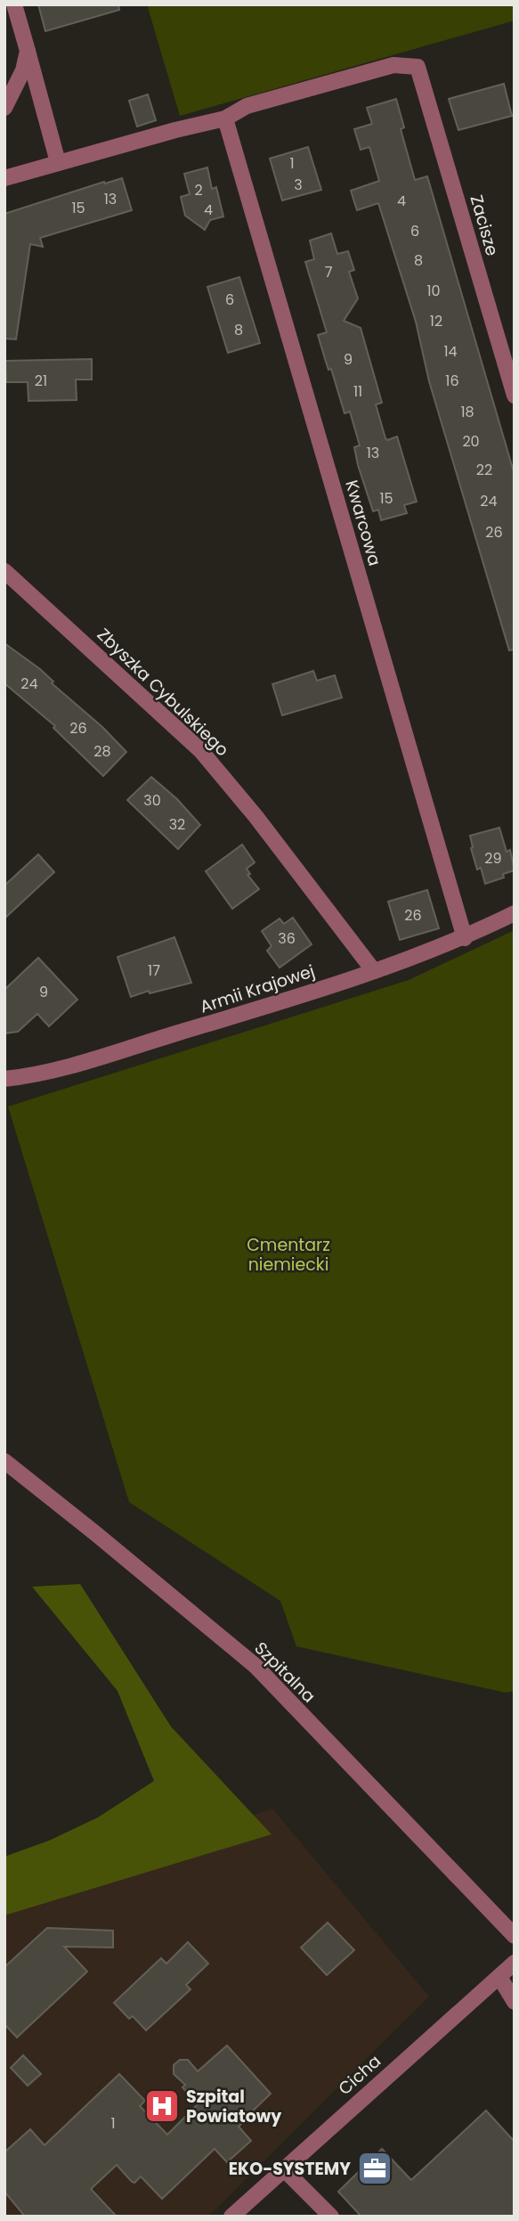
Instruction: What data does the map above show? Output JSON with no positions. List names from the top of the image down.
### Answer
{
  "streets": {
    "street": [
      "Zacisze",
      "Kwarcowa",
      "Zbyszka Cybulskiego",
      "Armii Krajowej",
      "Szpitalna",
      "Cicha"
    ]
  },
  "crossings": [
    ["Zacisze", "Kwarcowa"],
    ["Kwarcowa", "Armii Krajowej"],
    ["Zbyszka Cybulskiego", "Armii Krajowej"]
  ],
  "parks": ["Cmentarz niemiecki"],
  "places": {
    "hospital": ["Szpital Powiatowy"],
    "office": ["EKO-SYSTEMY"]
  },
  "house_numbers": [
    "1",
    "3",
    "2",
    "13",
    "4",
    "15",
    "4",
    "6",
    "8",
    "7",
    "10",
    "6",
    "12",
    "8",
    "14",
    "9",
    "21",
    "16",
    "11",
    "18",
    "20",
    "13",
    "22",
    "15",
    "24",
    "26",
    "24",
    "26",
    "28",
    "30",
    "32",
    "29",
    "26",
    "36",
    "17",
    "9",
    "1"
  ]
}
